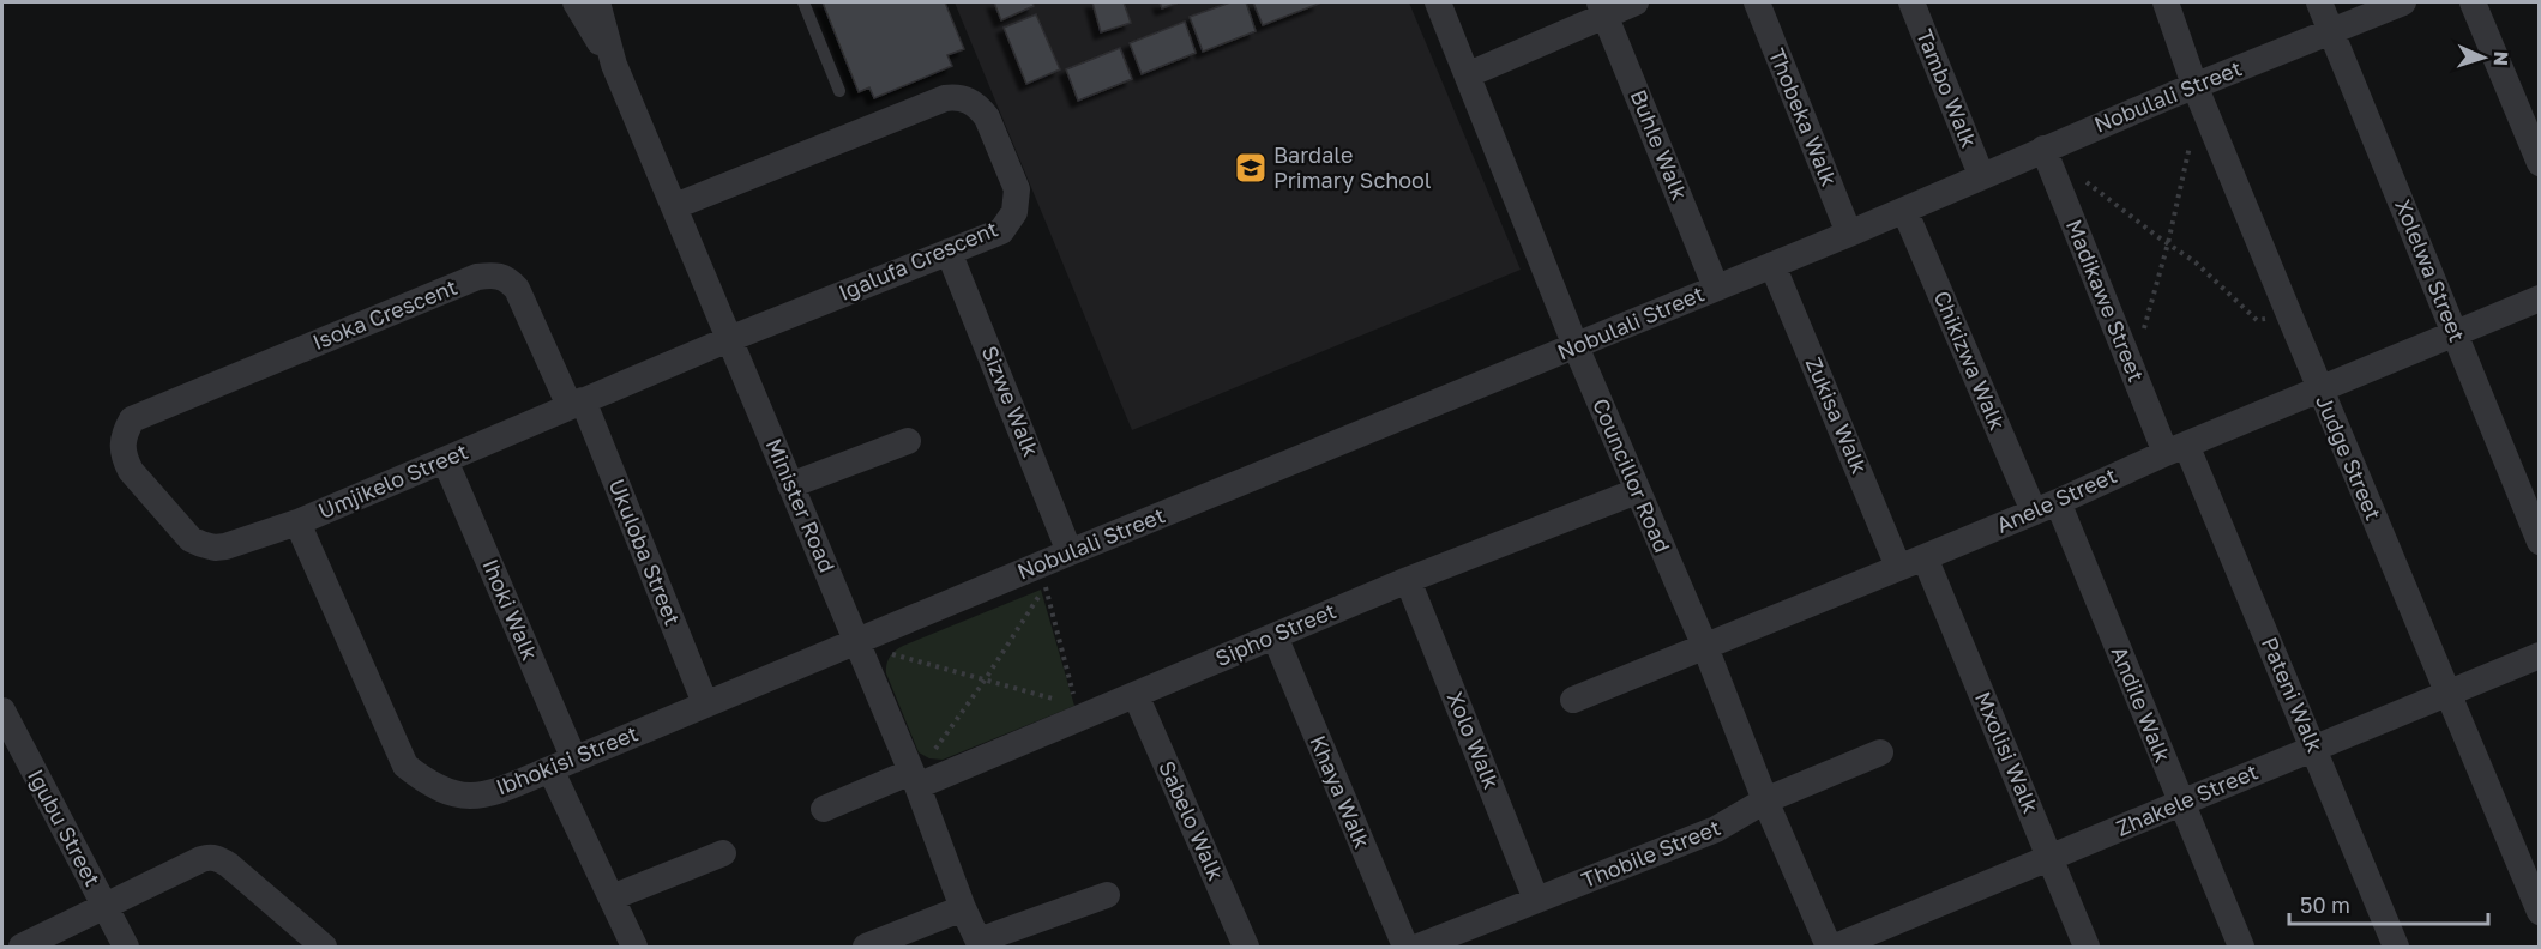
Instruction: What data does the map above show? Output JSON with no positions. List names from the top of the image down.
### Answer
{
  "streets": {
    "street": [
      "Tambo Walk",
      "Nobulali Street",
      "Thobeka Walk",
      "Buhle Walk",
      "Igalufa Crescent",
      "Xolelwa Street",
      "Madikawe Street",
      "Isoka Crescent",
      "Chikizwa Walk",
      "Sizwe Walk",
      "Zukisa Walk",
      "Judge Street",
      "Councillor Road",
      "Umjikelo Street",
      "Anele Street",
      "Minister Road",
      "Ukuloba Street",
      "Ihoki Walk",
      "Sipho Street",
      "Pateni Walk",
      "Andile Walk",
      "Xolo Walk",
      "Mxolisi Walk",
      "Ibhokisi Street",
      "Khaya Walk",
      "Zhakele Street",
      "Sabelo Walk",
      "Igubu Street",
      "Thobile Street"
    ]
  },
  "crossings": [
    ["Tambo Walk", "Nobulali Street"],
    ["Nobulali Street", "Thobeka Walk"],
    ["Nobulali Street", "Buhle Walk"],
    ["Nobulali Street", "Xolelwa Street"],
    ["Nobulali Street", "Madikawe Street"],
    ["Nobulali Street", "Chikizwa Walk"],
    ["Nobulali Street", "Sizwe Walk"],
    ["Nobulali Street", "Zukisa Walk"],
    ["Nobulali Street", "Judge Street"],
    ["Nobulali Street", "Councillor Road"],
    ["Nobulali Street", "Minister Road"],
    ["Nobulali Street", "Ibhokisi Street"],
    ["Igalufa Crescent", "Sizwe Walk"],
    ["Igalufa Crescent", "Umjikelo Street"],
    ["Igalufa Crescent", "Minister Road"],
    ["Xolelwa Street", "Anele Street"],
    ["Madikawe Street", "Anele Street"],
    ["Madikawe Street", "Pateni Walk"],
    ["Isoka Crescent", "Umjikelo Street"],
    ["Isoka Crescent", "Ukuloba Street"],
    ["Chikizwa Walk", "Anele Street"],
    ["Chikizwa Walk", "Andile Walk"],
    ["Zukisa Walk", "Anele Street"],
    ["Judge Street", "Anele Street"],
    ["Judge Street", "Zhakele Street"],
    ["Councillor Road", "Anele Street"],
    ["Councillor Road", "Sipho Street"],
    ["Councillor Road", "Thobile Street"],
    ["Umjikelo Street", "Minister Road"],
    ["Umjikelo Street", "Ukuloba Street"],
    ["Umjikelo Street", "Ihoki Walk"],
    ["Umjikelo Street", "Ibhokisi Street"],
    ["Anele Street", "Pateni Walk"],
    ["Anele Street", "Andile Walk"],
    ["Anele Street", "Mxolisi Walk"],
    ["Minister Road", "Sipho Street"],
    ["Minister Road", "Ibhokisi Street"],
    ["Ukuloba Street", "Ibhokisi Street"],
    ["Ihoki Walk", "Ibhokisi Street"],
    ["Sipho Street", "Xolo Walk"],
    ["Sipho Street", "Khaya Walk"],
    ["Sipho Street", "Sabelo Walk"],
    ["Pateni Walk", "Zhakele Street"],
    ["Andile Walk", "Zhakele Street"],
    ["Xolo Walk", "Thobile Street"],
    ["Mxolisi Walk", "Zhakele Street"]
  ],
  "places": {
    "school or university": ["Bardale Primary School"]
  },
  "scale_bar": "50 m",
  "north": "right"
}
